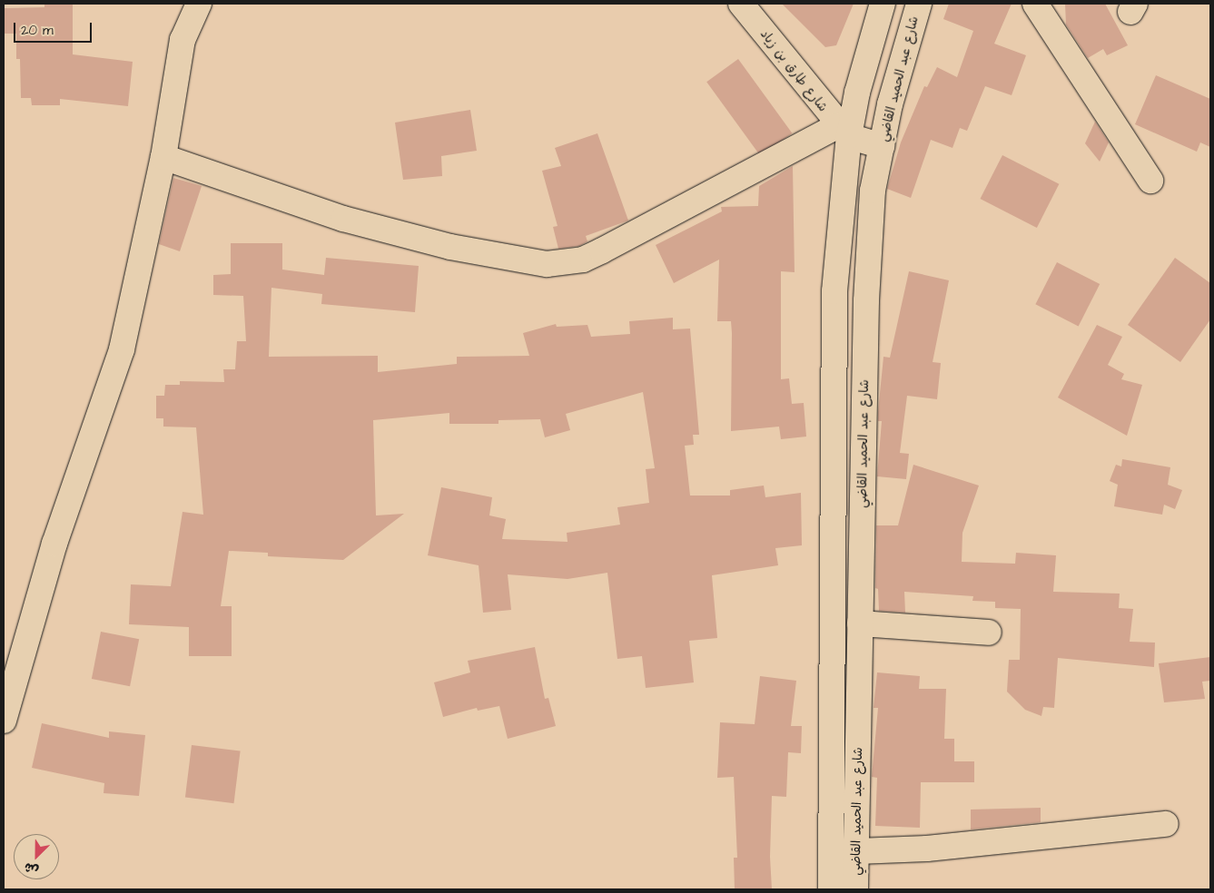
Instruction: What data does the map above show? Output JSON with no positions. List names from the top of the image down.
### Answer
{
  "streets": {
    "street": ["شارع طارق بن زياد", "شارع عبد الحميد القاضي"]
  },
  "crossings": [
    ["شارع طارق بن زياد", "شارع عبد الحميد القاضي"]
  ],
  "scale_bar": "20 m",
  "north": "bottom left"
}
